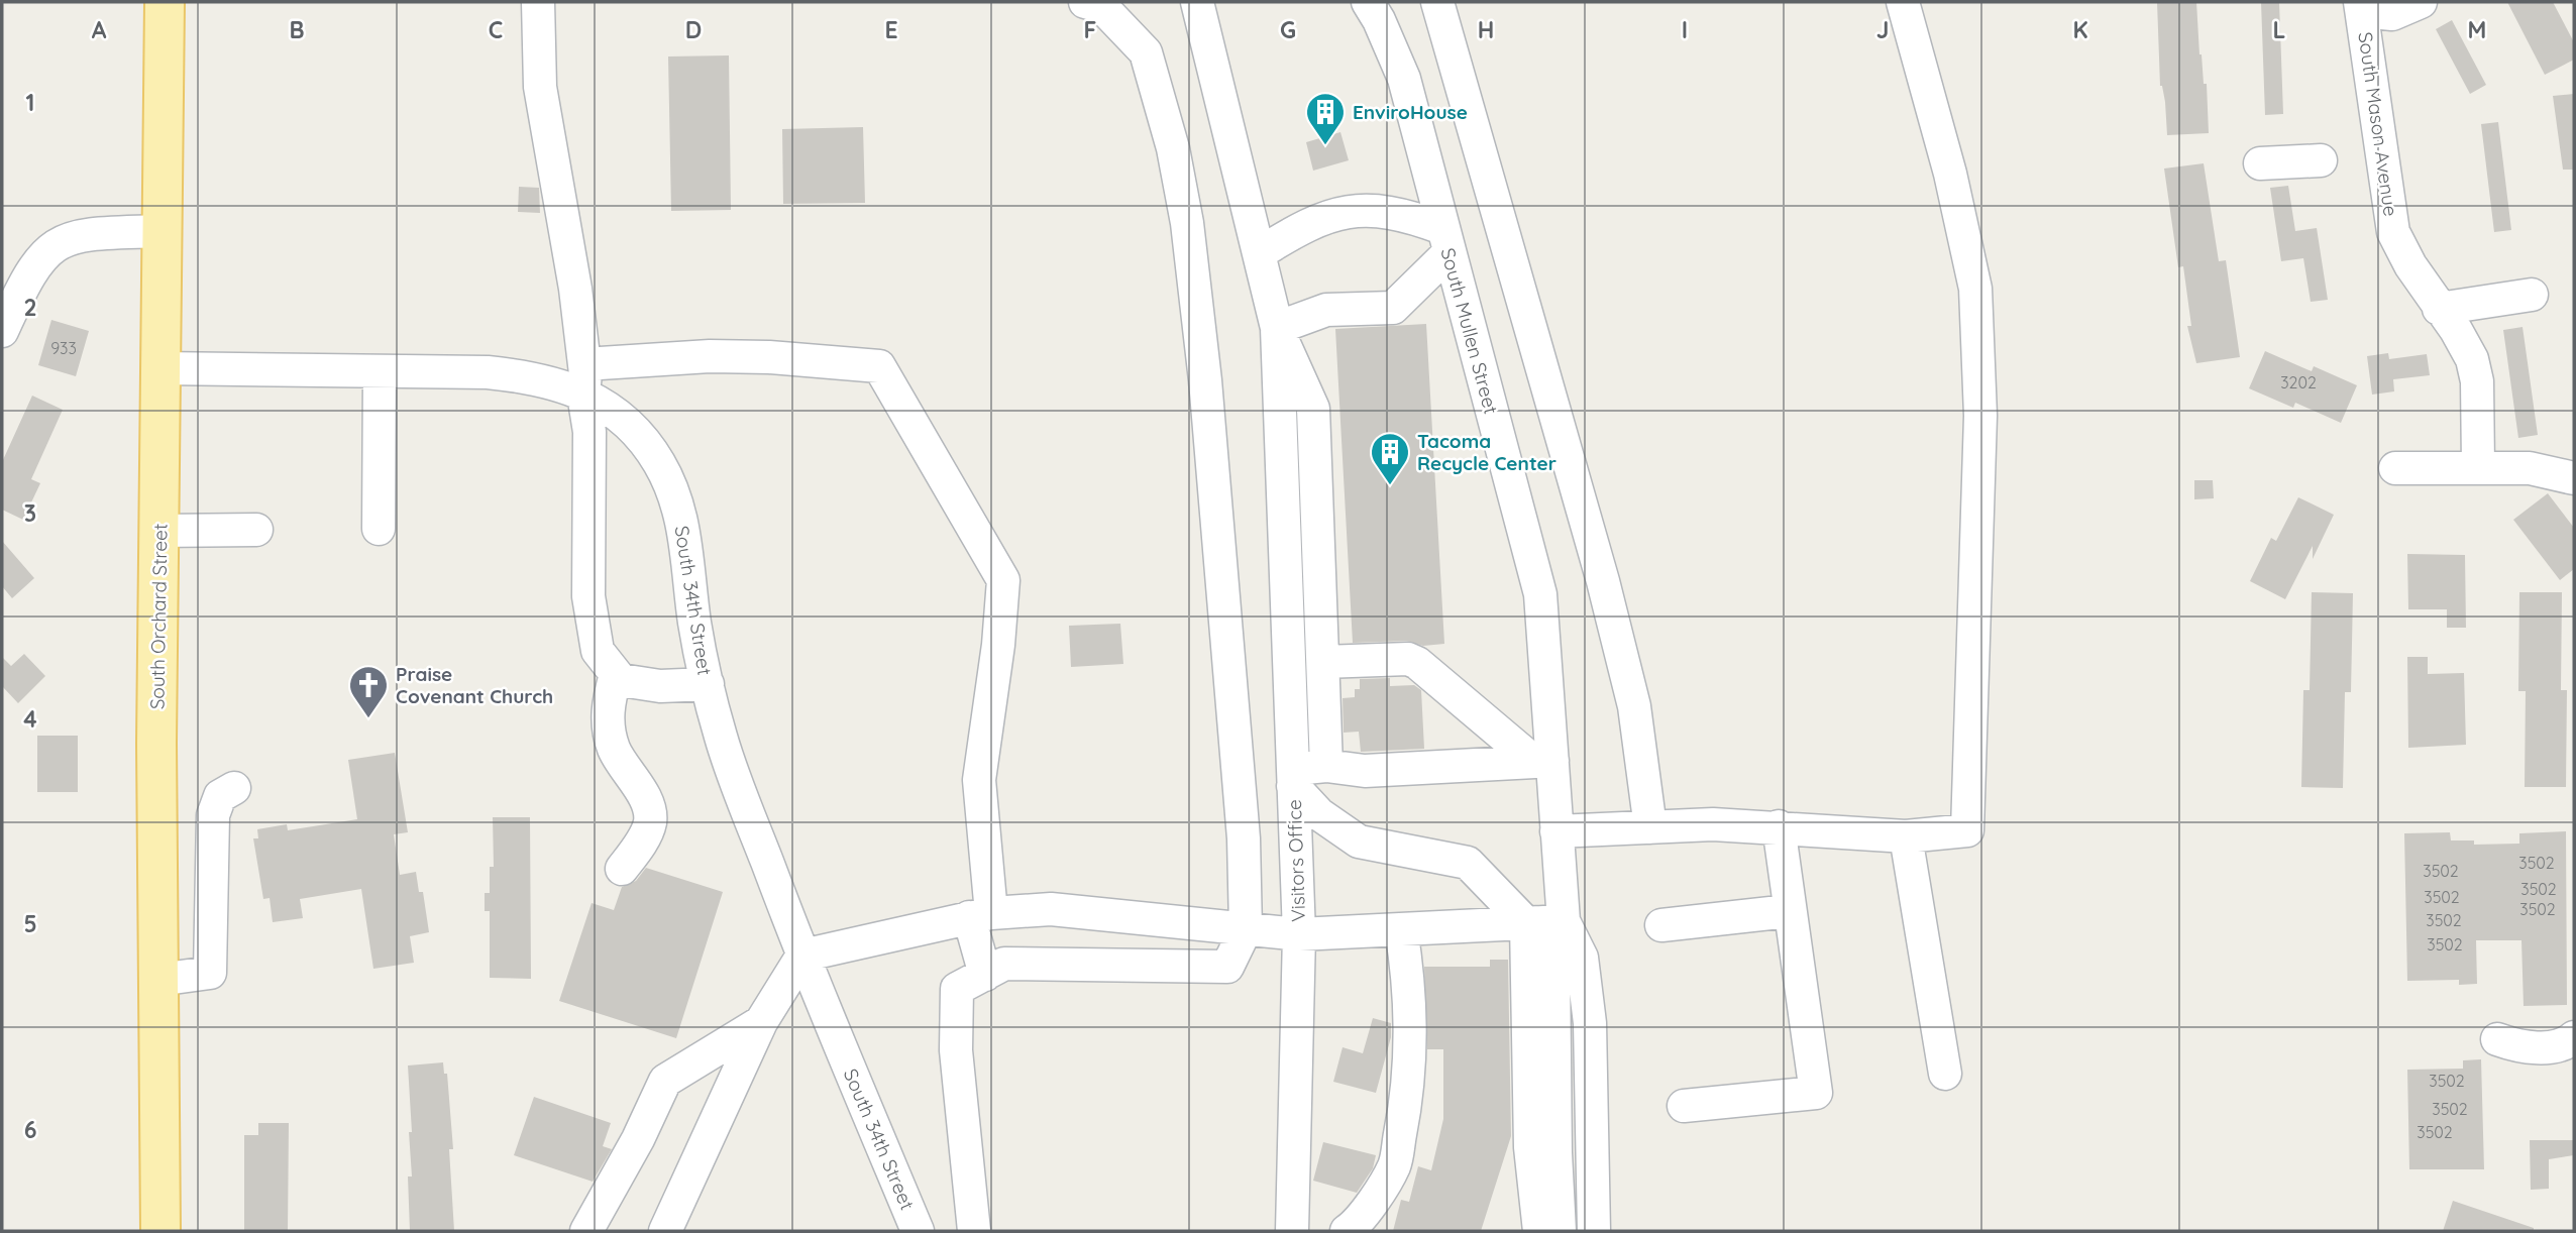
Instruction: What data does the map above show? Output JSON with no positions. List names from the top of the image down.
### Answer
{
  "streets": {
    "main road": ["South Orchard Street"],
    "street": [
      "South Mason Avenue",
      "South Mullen Street",
      "South 34th Street",
      "Visitors Office"
    ]
  },
  "crossings": [
    ["South 34th Street", "South Orchard Street"]
  ],
  "places": {
    "building": ["EnviroHouse", "Tacoma Recycle Center"],
    "church": ["Praise Covenant Church"]
  },
  "house_numbers": [
    "933",
    "3202",
    "3502",
    "3502",
    "3502",
    "3502",
    "3502",
    "3502",
    "3502",
    "3502",
    "3502",
    "3502"
  ],
  "grid": {
    "columns": [
      "A",
      "B",
      "C",
      "D",
      "E",
      "F",
      "G",
      "H",
      "I",
      "J",
      "K",
      "L",
      "M"
    ],
    "rows": [
      "1",
      "2",
      "3",
      "4",
      "5",
      "6"
    ]
  }
}
